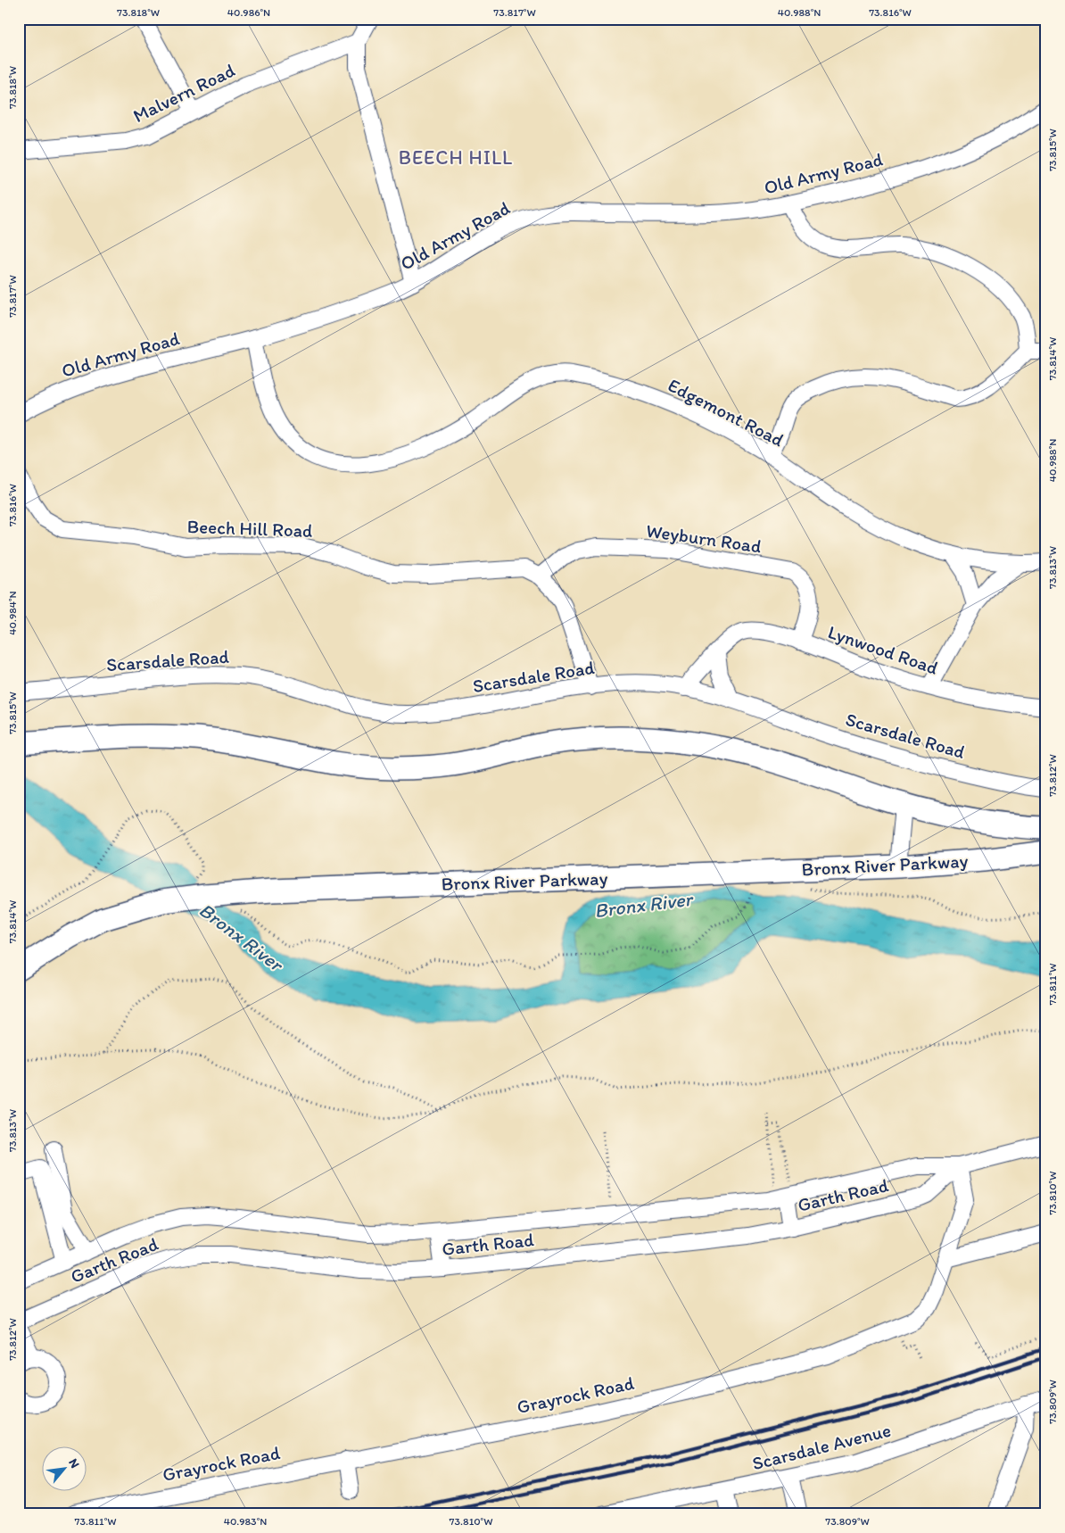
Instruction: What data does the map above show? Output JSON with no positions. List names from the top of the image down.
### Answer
{
  "streets": {
    "highway": ["Bronx River Parkway"],
    "street": [
      "Malvern Road",
      "Old Army Road",
      "Edgemont Road",
      "Beech Hill Road",
      "Weyburn Road",
      "Lynwood Road",
      "Scarsdale Road",
      "Garth Road",
      "Grayrock Road",
      "Scarsdale Avenue"
    ]
  },
  "crossings": [
    ["Old Army Road", "Edgemont Road"],
    ["Beech Hill Road", "Weyburn Road"],
    ["Beech Hill Road", "Scarsdale Road"],
    ["Weyburn Road", "Lynwood Road"],
    ["Lynwood Road", "Scarsdale Road"],
    ["Garth Road", "Grayrock Road"]
  ],
  "districts": ["BEECH HILL"],
  "water": ["Bronx River"],
  "north": "top right",
  "coordinates": [
    "73.818°W",
    "40.986°N",
    "73.817°W",
    "40.988°N",
    "73.816°W",
    "73.815°W",
    "73.814°W",
    "73.813°W",
    "40.984°N",
    "73.812°W",
    "73.811°W",
    "73.810°W",
    "73.809°W",
    "40.983°N"
  ]
}
